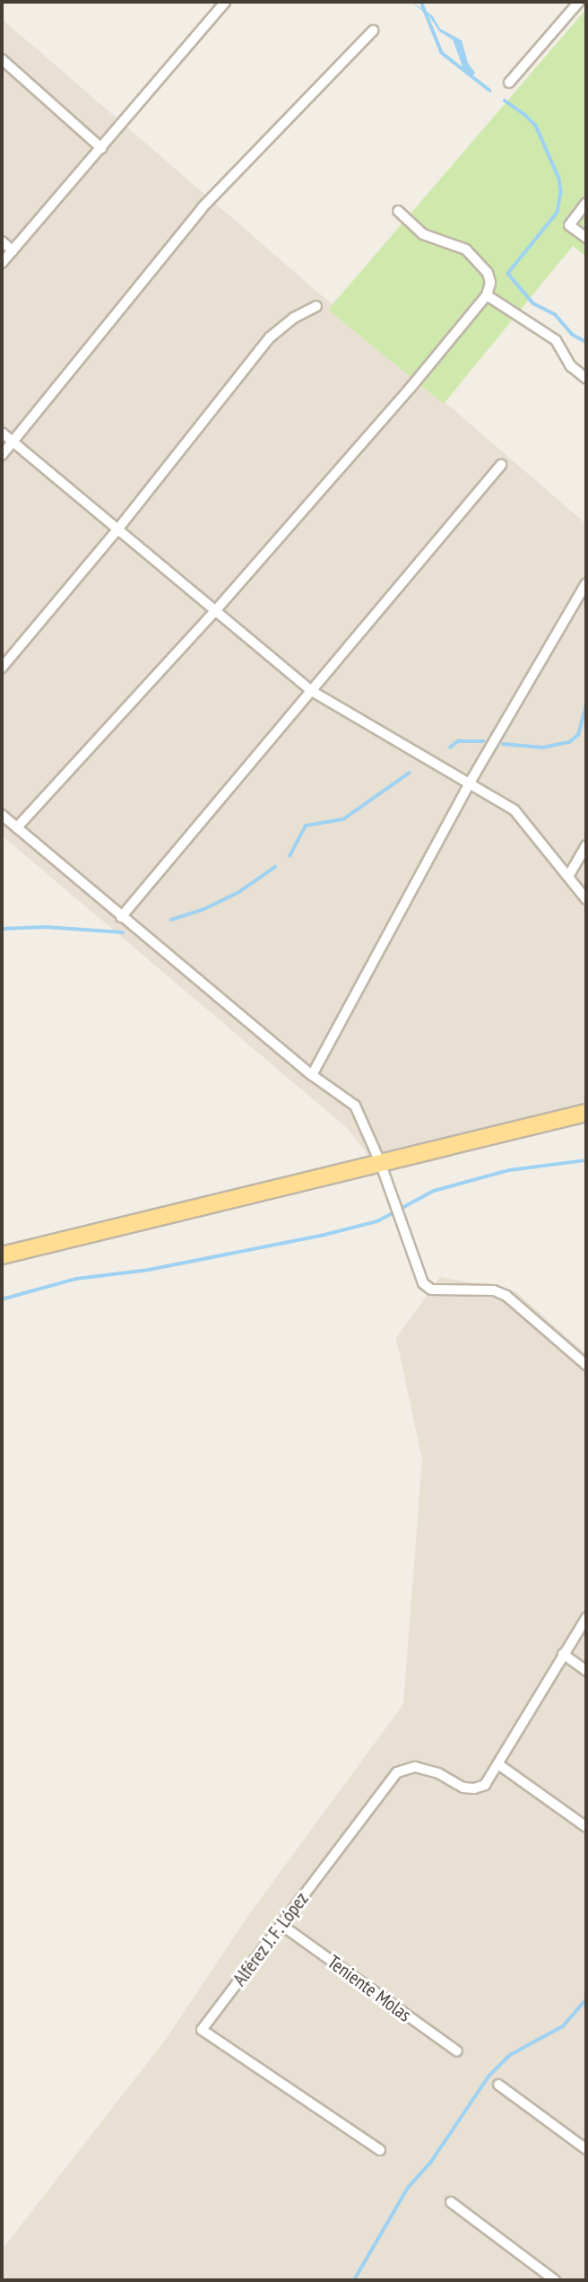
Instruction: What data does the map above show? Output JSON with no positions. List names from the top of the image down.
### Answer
{
  "streets": {
    "street": ["Alférez J. F. López", "Teniente Molas"]
  },
  "crossings": [
    ["Alférez J. F. López", "Teniente Molas"]
  ]
}
